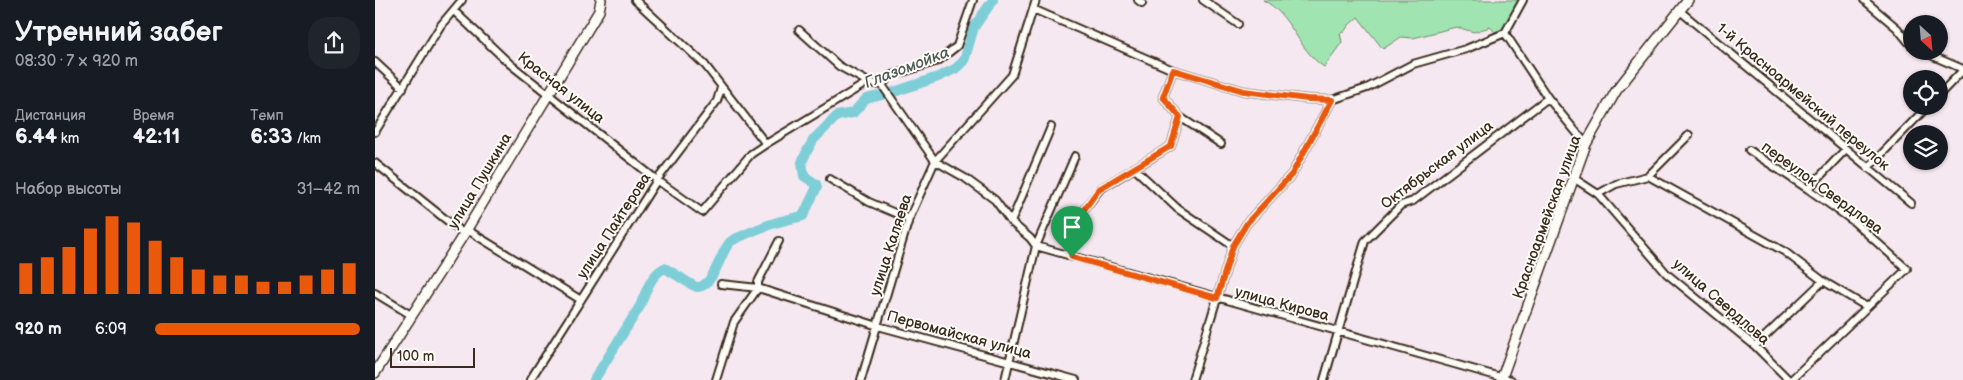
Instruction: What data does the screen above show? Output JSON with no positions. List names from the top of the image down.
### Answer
{
  "streets": {
    "main road": ["улица Пушкина", "Красноармейская улица"],
    "street": [
      "Красная улица",
      "1-й Красноармейский переулок",
      "Октябрьская улица",
      "переулок Свердлова",
      "улица Пайтерова",
      "улица Каляева",
      "улица Свердлова",
      "улица Кирова",
      "Первомайская улица"
    ]
  },
  "crossings": [
    ["Красная улица", "улица Пушкина"],
    ["Красная улица", "улица Пайтерова"],
    ["1-й Красноармейский переулок", "Красноармейская улица"],
    ["Октябрьская улица", "улица Кирова"],
    ["переулок Свердлова", "улица Свердлова"],
    ["Красноармейская улица", "улица Свердлова"],
    ["Красноармейская улица", "улица Кирова"],
    ["улица Каляева", "улица Кирова"],
    ["улица Каляева", "Первомайская улица"]
  ],
  "water": ["Глазомойка"],
  "scale_bar": "100 m",
  "north": "bottom right",
  "page": {
    "heading": ["Утренний забег", "08:30 · 7 × 920 m"],
    "stats": [
      ["Дистанция", "6.44 km"],
      ["Время", "42:11"],
      ["Темп", "6:33 /km"]
    ],
    "chart": ["Набор высоты", "31–42 m"],
    "list": [
      {
        "name": "920 m",
        "note": "6:09"
      }
    ],
    "scale": "100 m"
  }
}
